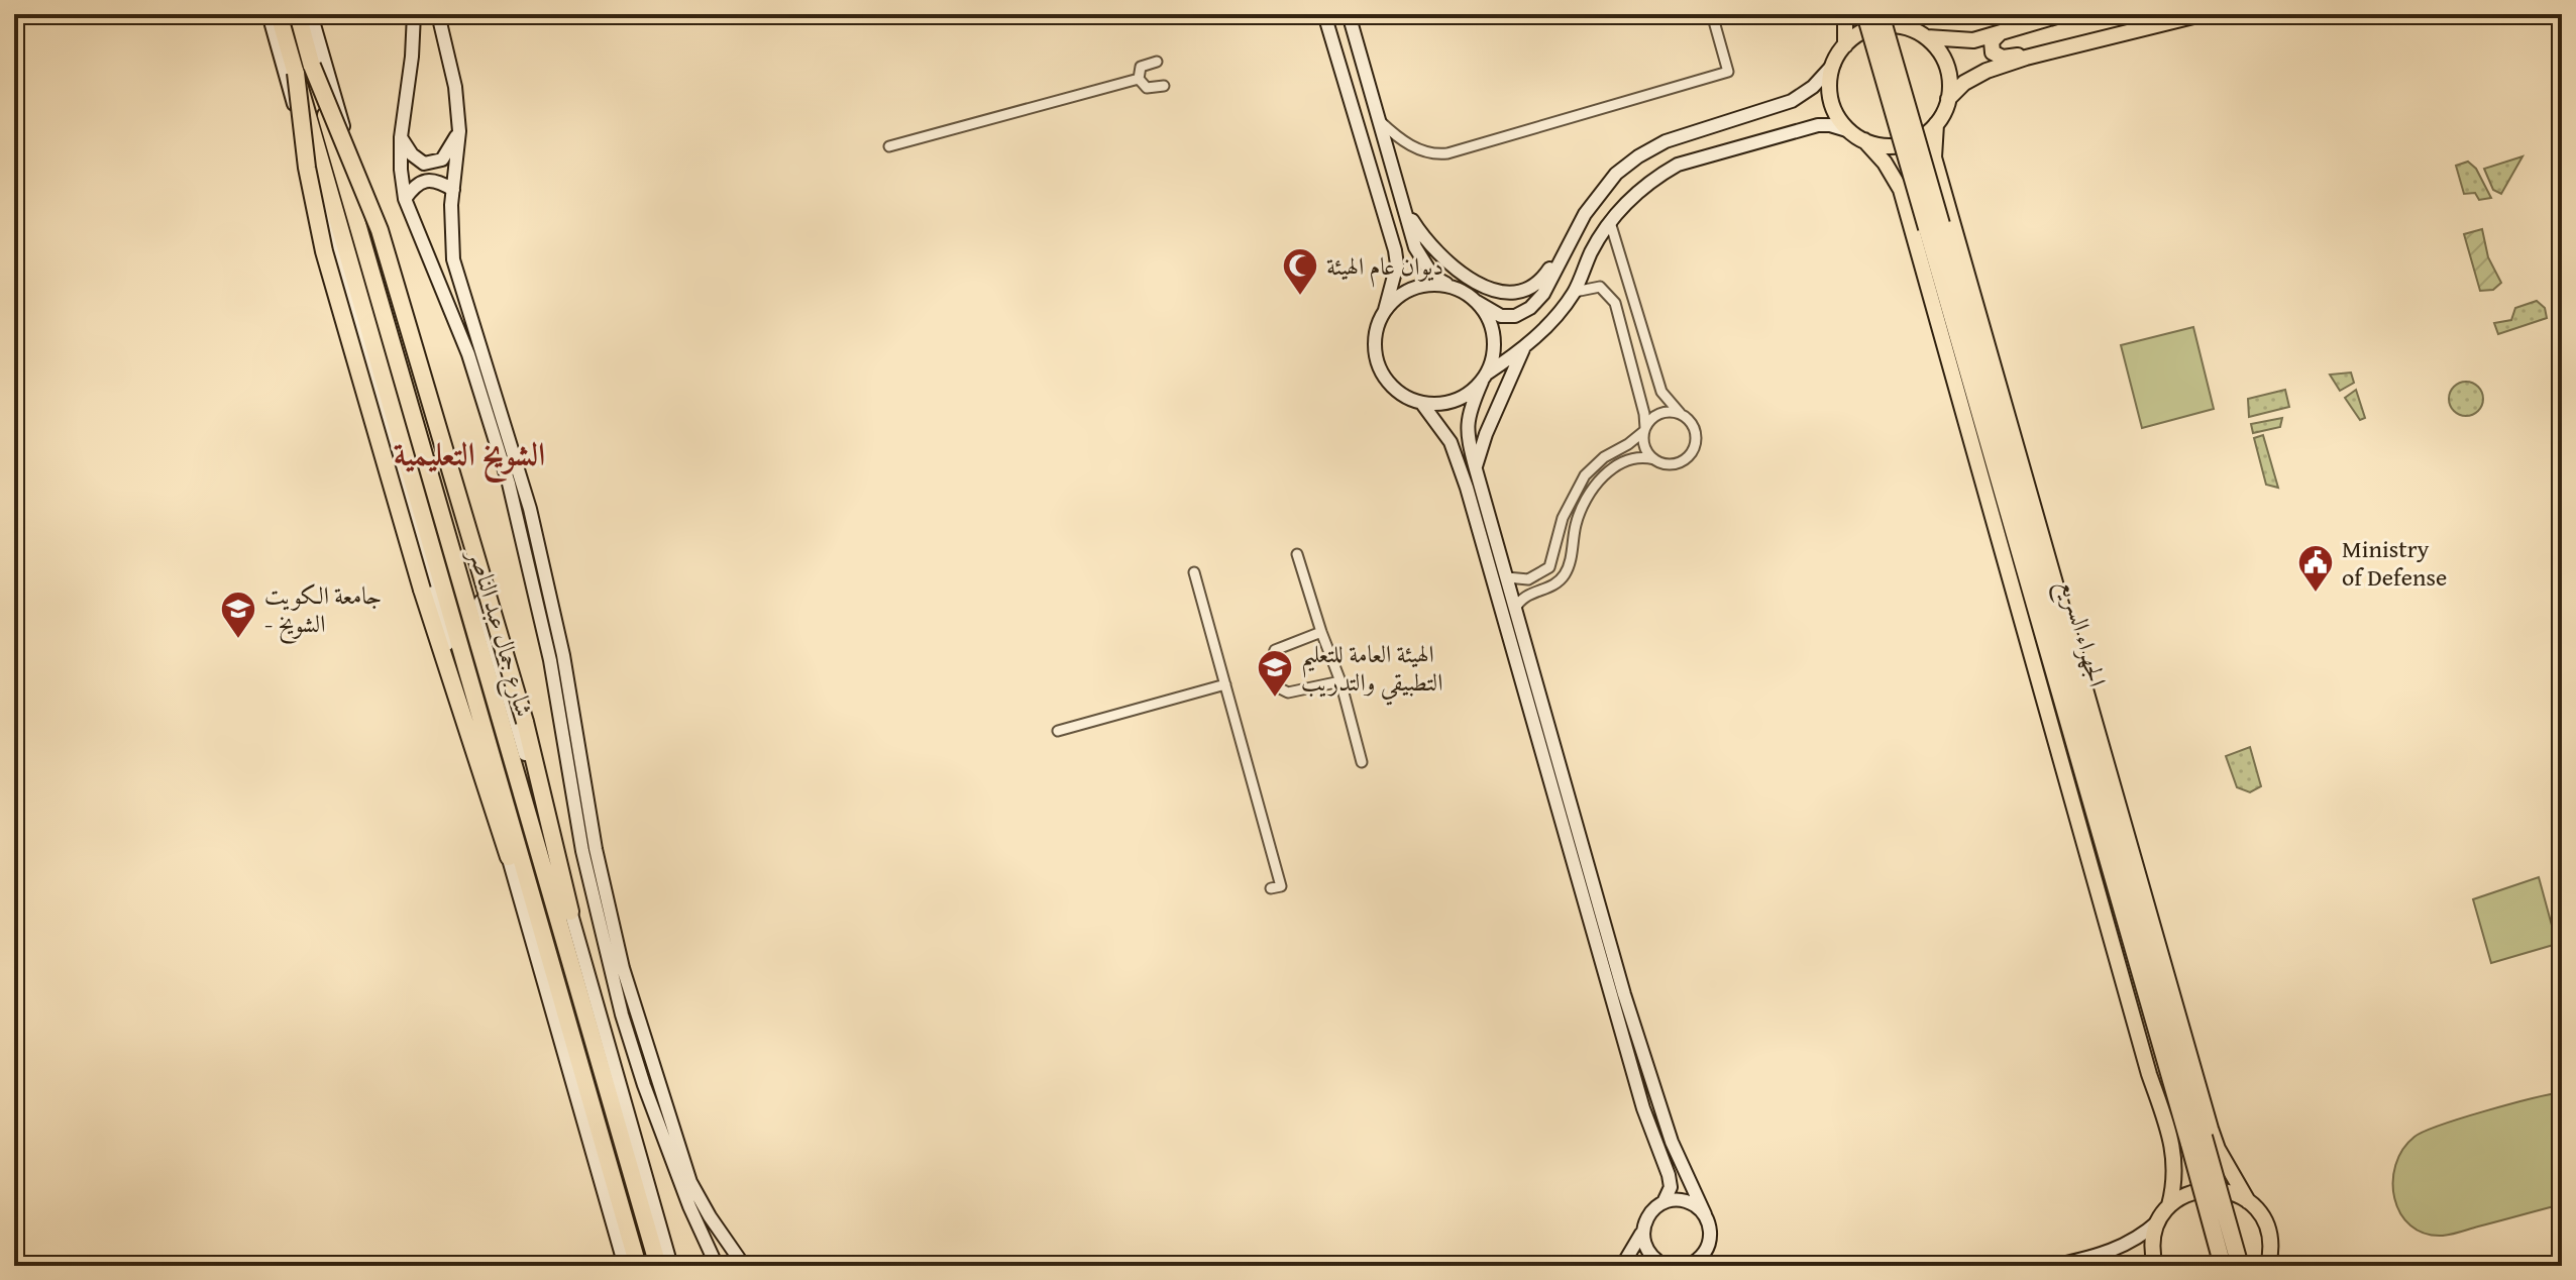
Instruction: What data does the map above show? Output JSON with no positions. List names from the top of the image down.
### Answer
{
  "streets": {
    "highway": ["شارع جمال عبد الناصر", "الجهراء السريع"]
  },
  "districts": ["الشويخ التعليمية"],
  "places": {
    "mosque": ["ديوان عام الهيئة"],
    "public building": ["Ministry of Defense"],
    "school or university": ["جامعة الكويت - الشويخ", "الهيئة العامة للتعليم التطبيقي والتدريب"]
  }
}
